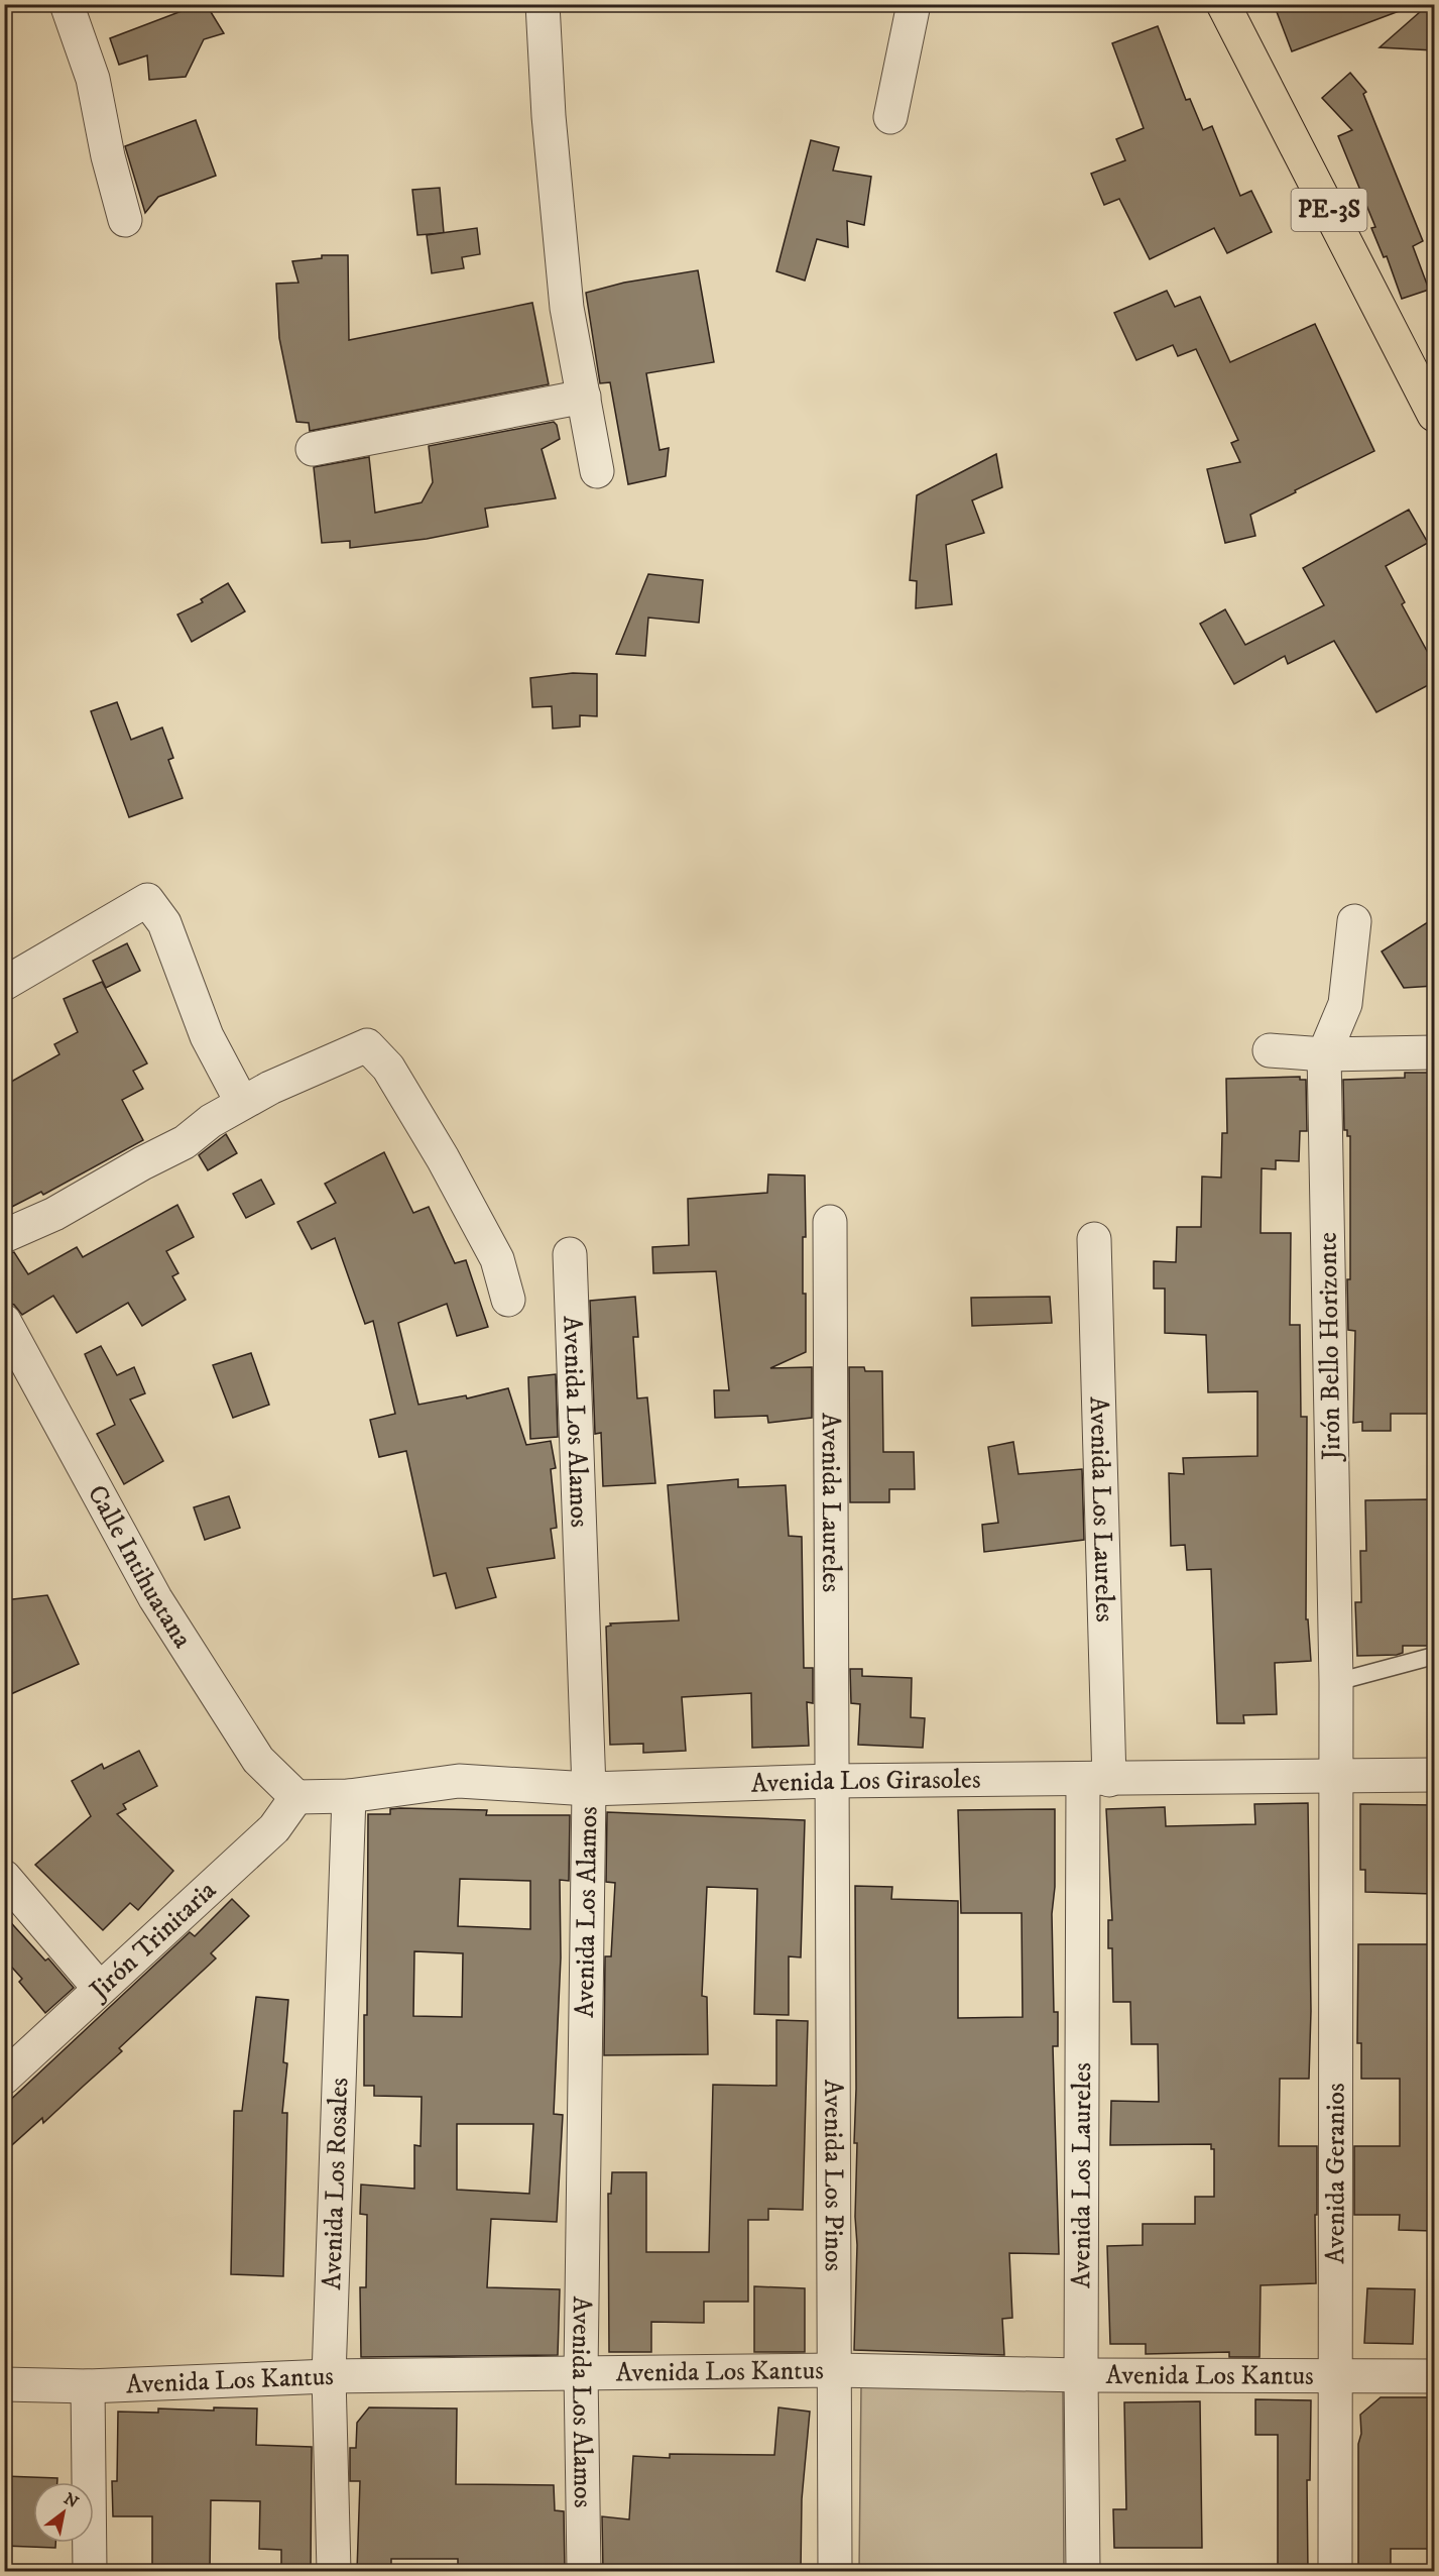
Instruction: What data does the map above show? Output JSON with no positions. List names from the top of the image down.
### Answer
{
  "streets": {
    "highway": ["PE-3S"],
    "street": [
      "Jirón Bello Horizonte",
      "Avenida Los Alamos",
      "Avenida Laureles",
      "Avenida Los Laureles",
      "Calle Intihuatana",
      "Avenida Los Girasoles",
      "Jirón Trinitaria",
      "Avenida Geranios",
      "Avenida Los Pinos",
      "Avenida Los Rosales",
      "Avenida Los Kantus"
    ]
  },
  "crossings": [
    ["Jirón Bello Horizonte", "Avenida Los Girasoles"],
    ["Jirón Bello Horizonte", "Avenida Geranios"],
    ["Avenida Los Alamos", "Avenida Los Girasoles"],
    ["Avenida Los Alamos", "Avenida Los Kantus"],
    ["Avenida Laureles", "Avenida Los Girasoles"],
    ["Avenida Laureles", "Avenida Los Pinos"],
    ["Avenida Los Laureles", "Avenida Los Girasoles"],
    ["Avenida Los Laureles", "Avenida Los Kantus"],
    ["Calle Intihuatana", "Avenida Los Girasoles"],
    ["Calle Intihuatana", "Jirón Trinitaria"],
    ["Avenida Los Girasoles", "Jirón Trinitaria"],
    ["Avenida Los Girasoles", "Avenida Geranios"],
    ["Avenida Los Girasoles", "Avenida Los Pinos"],
    ["Avenida Los Girasoles", "Avenida Los Rosales"],
    ["Avenida Geranios", "Avenida Los Kantus"],
    ["Avenida Los Pinos", "Avenida Los Kantus"],
    ["Avenida Los Rosales", "Avenida Los Kantus"]
  ],
  "north": "top right"
}
